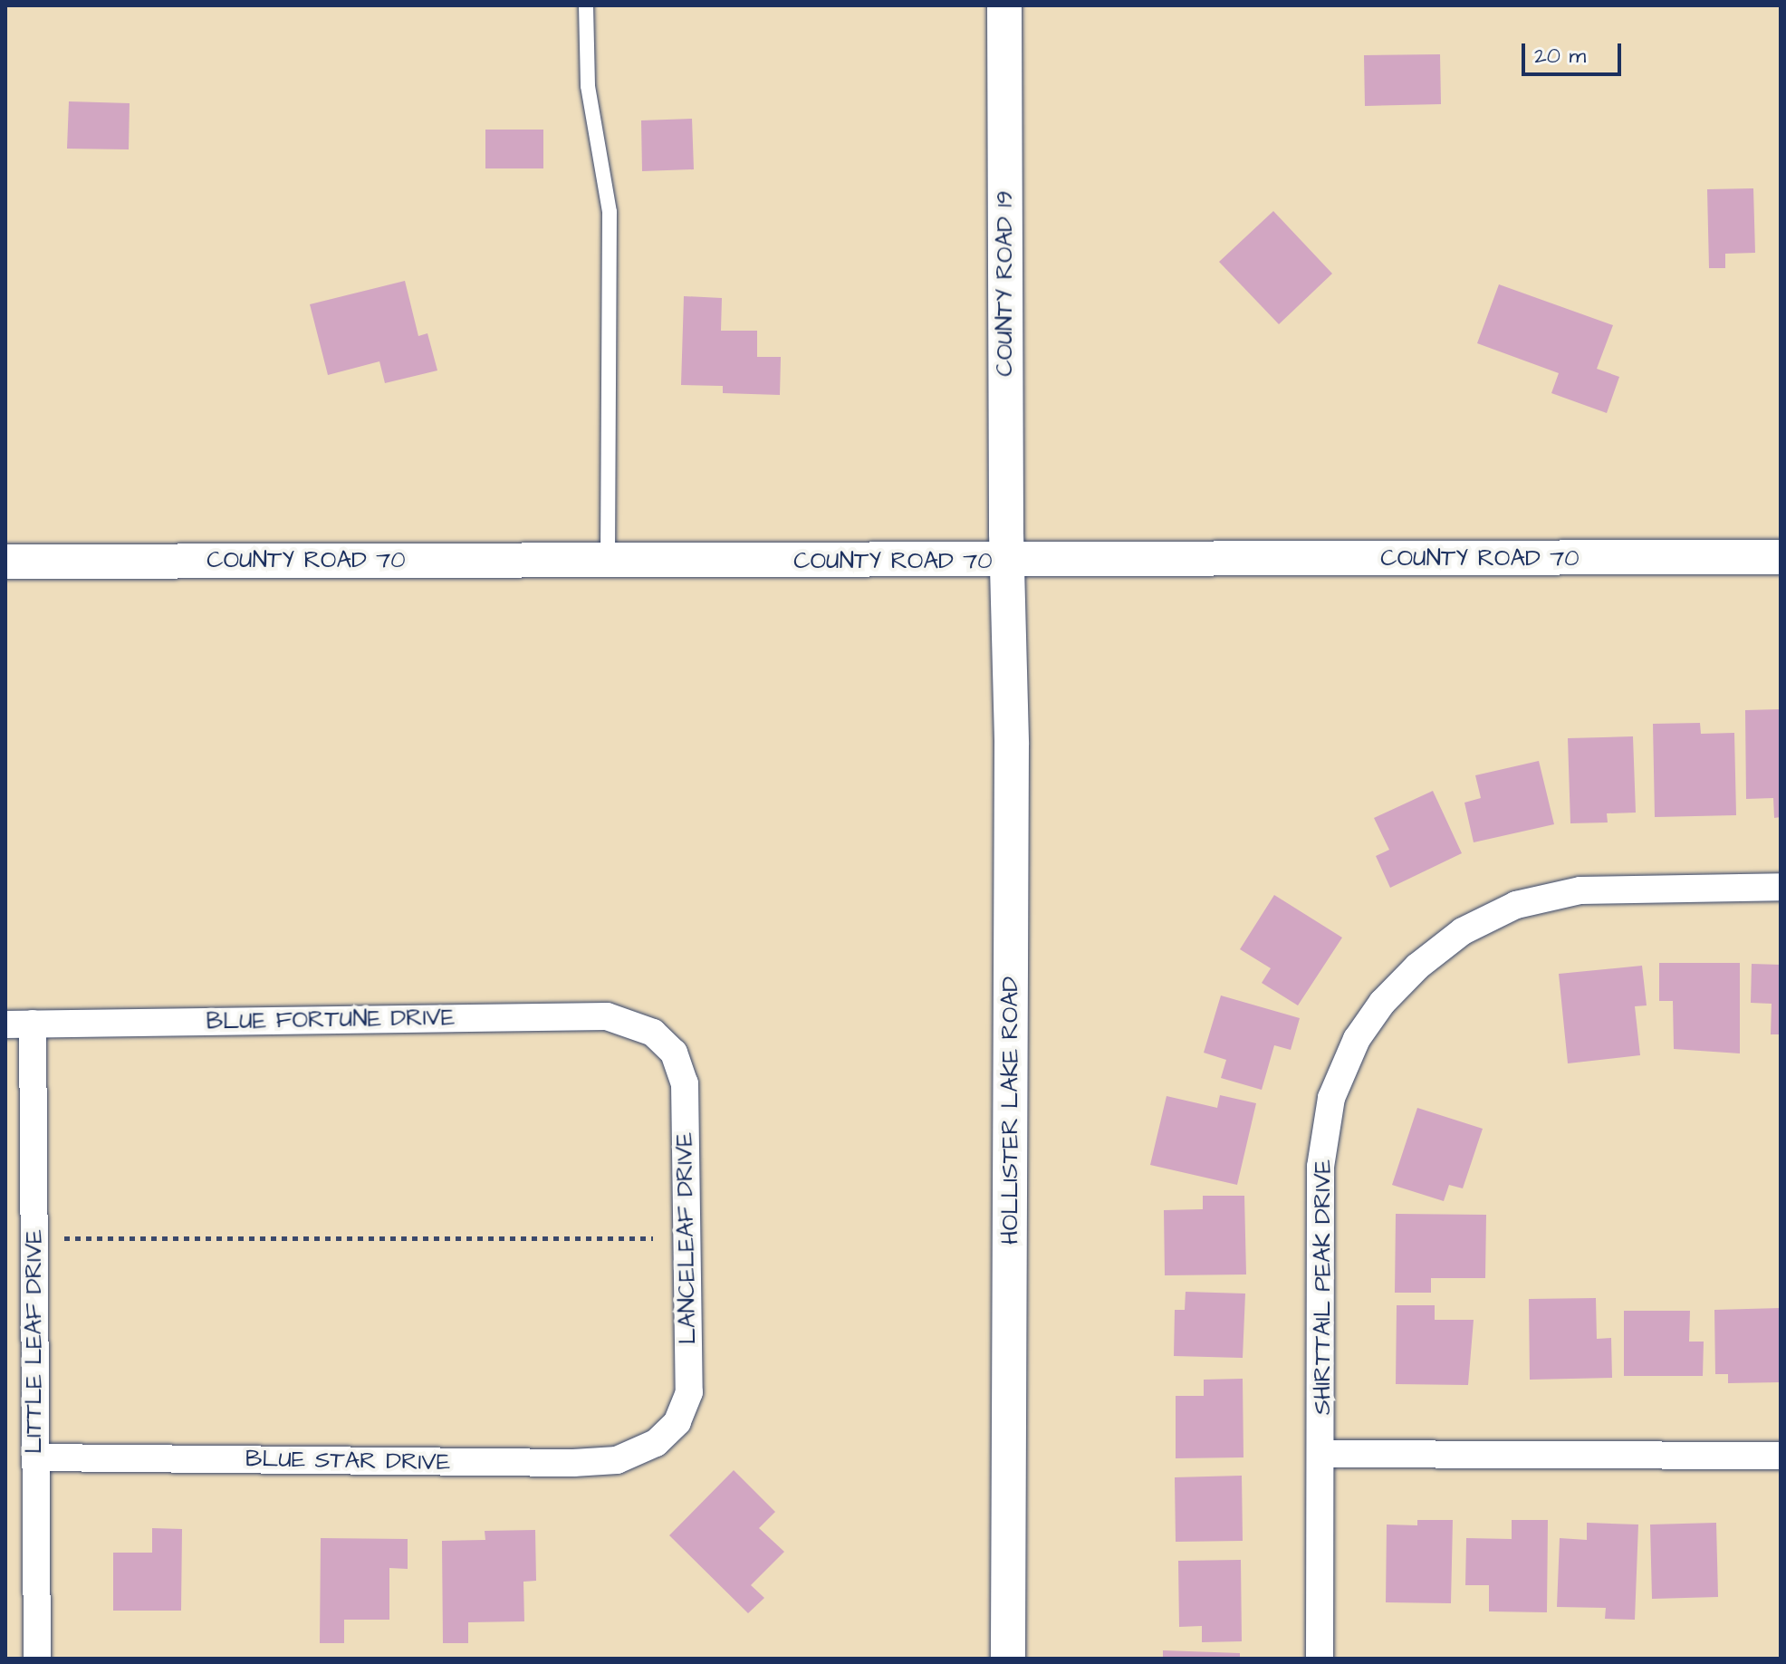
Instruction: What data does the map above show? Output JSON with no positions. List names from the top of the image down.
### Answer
{
  "streets": {
    "street": [
      "COUNTY ROAD 19",
      "COUNTY ROAD 70",
      "BLUE FORTUNE DRIVE",
      "HOLLISTER LAKE ROAD",
      "LANCELEAF DRIVE",
      "SHIRTTAIL PEAK DRIVE",
      "LITTLE LEAF DRIVE",
      "BLUE STAR DRIVE"
    ]
  },
  "crossings": [
    ["COUNTY ROAD 19", "COUNTY ROAD 70"],
    ["COUNTY ROAD 19", "HOLLISTER LAKE ROAD"],
    ["COUNTY ROAD 70", "HOLLISTER LAKE ROAD"],
    ["BLUE FORTUNE DRIVE", "LANCELEAF DRIVE"],
    ["BLUE FORTUNE DRIVE", "LITTLE LEAF DRIVE"],
    ["LANCELEAF DRIVE", "BLUE STAR DRIVE"],
    ["LITTLE LEAF DRIVE", "BLUE STAR DRIVE"]
  ],
  "scale_bar": "20 m"
}
